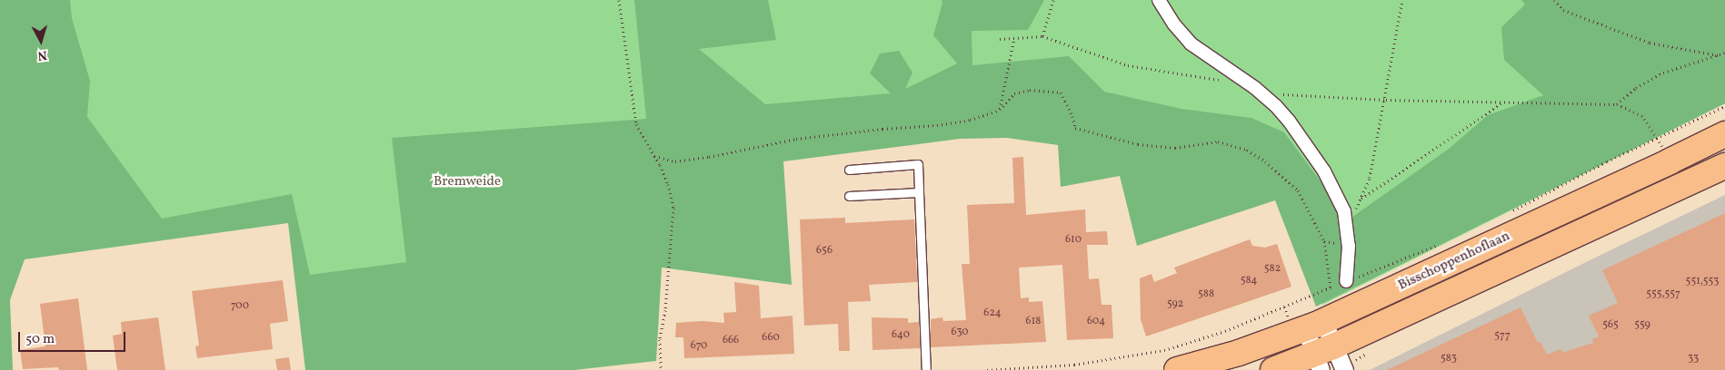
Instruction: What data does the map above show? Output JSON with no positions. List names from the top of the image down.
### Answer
{
  "streets": {
    "main road": ["Bisschoppenhoflaan"]
  },
  "parks": ["Bremweide"],
  "house_numbers": [
    "610",
    "656",
    "582",
    "584",
    "551,553",
    "588",
    "555,557",
    "592",
    "700",
    "624",
    "618",
    "604",
    "565",
    "559",
    "630",
    "640",
    "577",
    "660",
    "666",
    "670",
    "583",
    "33"
  ],
  "scale_bar": "50 m",
  "north": "bottom"
}
